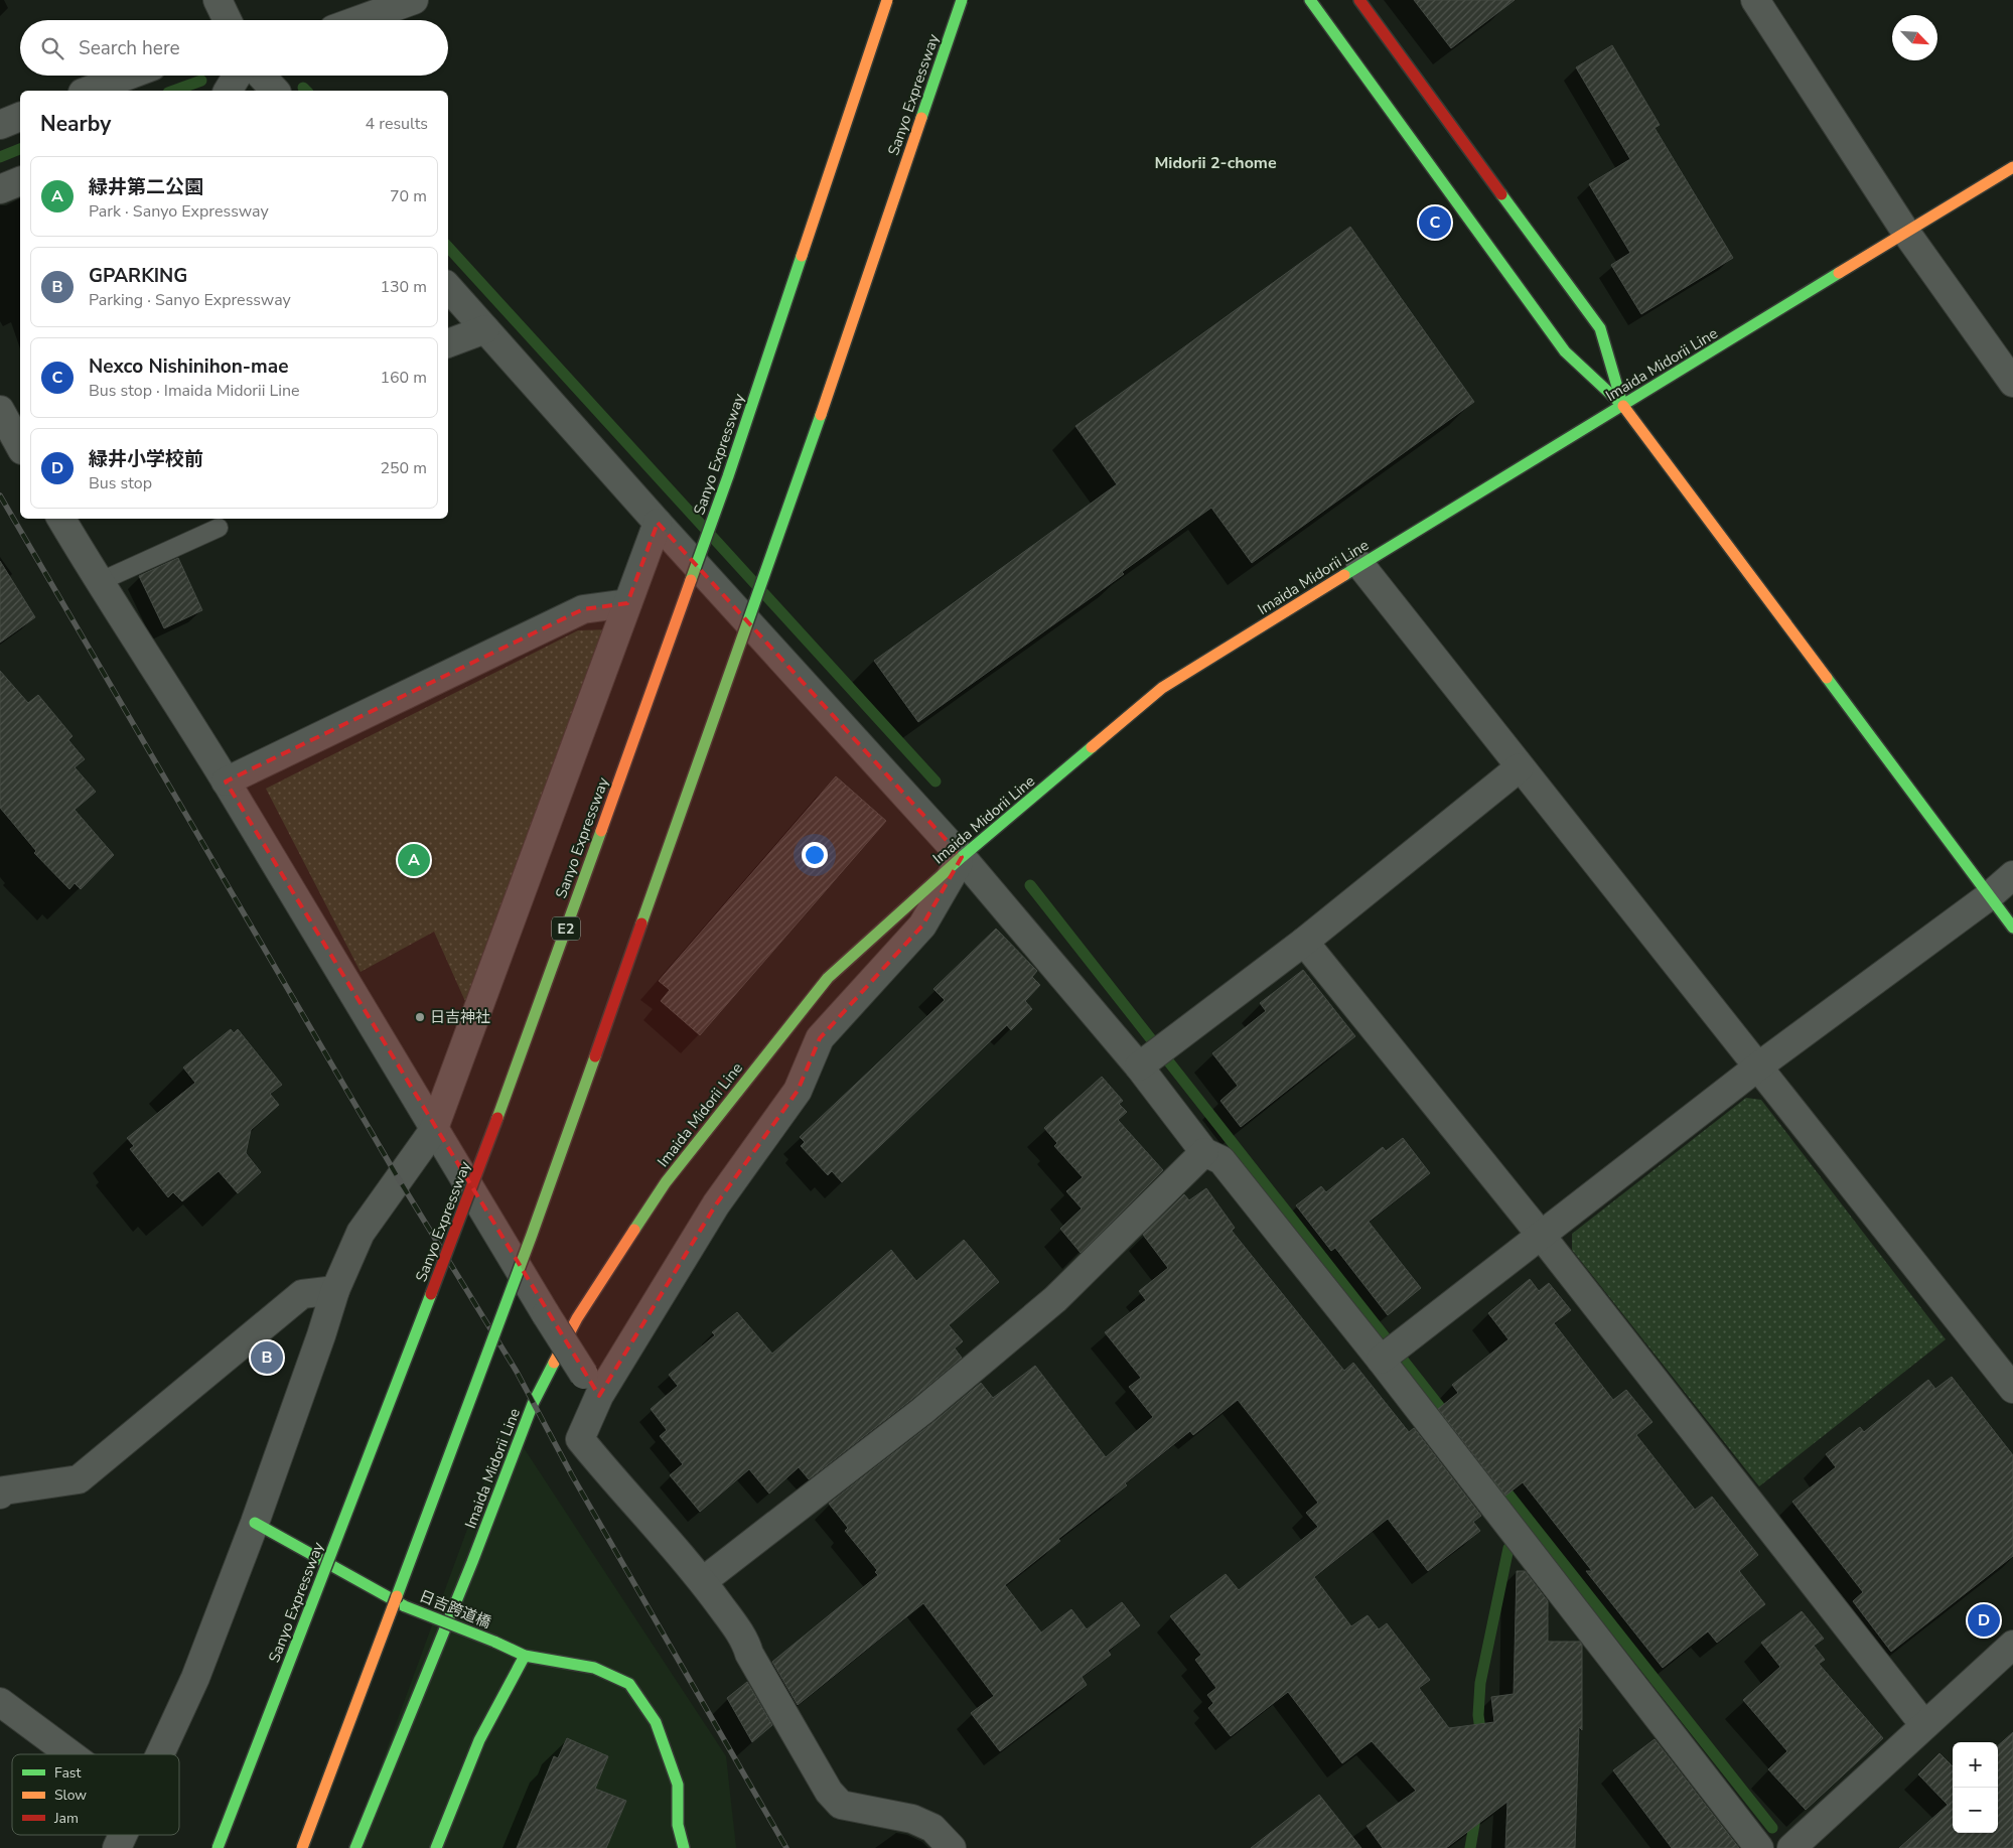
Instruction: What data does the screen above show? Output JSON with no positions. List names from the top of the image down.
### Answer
{
  "streets": {
    "main road": [
      "Sanyo Expressway",
      "Imaida Midorii Line",
      "E2",
      "日吉跨道橋"
    ]
  },
  "districts": ["Midorii 2-chome"],
  "places": ["日吉神社"],
  "legend": ["Fast", "Slow", "Jam"],
  "north": "bottom right",
  "page": {
    "search": "Search here",
    "heading": ["Nearby", "4 results"],
    "list": [
      {
        "mark": "A",
        "name": "緑井第二公園",
        "note": "Park · Sanyo Expressway",
        "value": "70 m"
      },
      {
        "mark": "B",
        "name": "GPARKING",
        "note": "Parking · Sanyo Expressway",
        "value": "130 m"
      },
      {
        "mark": "C",
        "name": "Nexco Nishinihon-mae",
        "note": "Bus stop · Imaida Midorii Line",
        "value": "160 m"
      },
      {
        "mark": "D",
        "name": "緑井小学校前",
        "note": "Bus stop",
        "value": "250 m"
      }
    ],
    "pins": [
      "C",
      "A",
      "B",
      "D"
    ],
    "map_buttons": ["+", "−"]
  }
}
